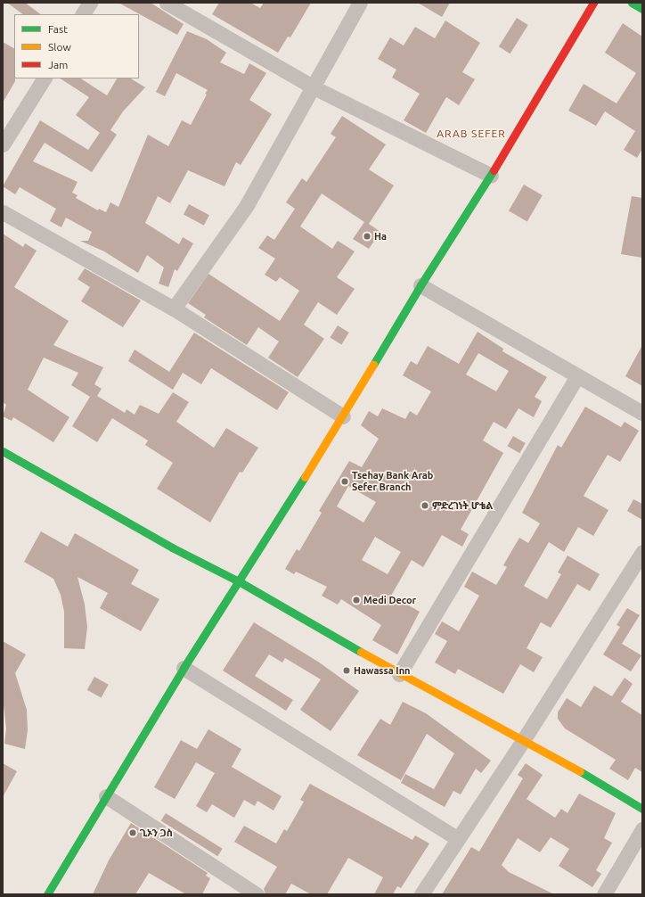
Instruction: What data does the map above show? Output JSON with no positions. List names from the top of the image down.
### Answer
{
  "districts": ["ARAB SEFER"],
  "places": [
    "Ha",
    "Tsehay Bank Arab Sefer Branch",
    "ምድረገነት ሆቴል",
    "Medi Decor",
    "Hawassa Inn",
    "ጊኦን ጋስ"
  ],
  "legend": ["Fast", "Slow", "Jam"]
}
